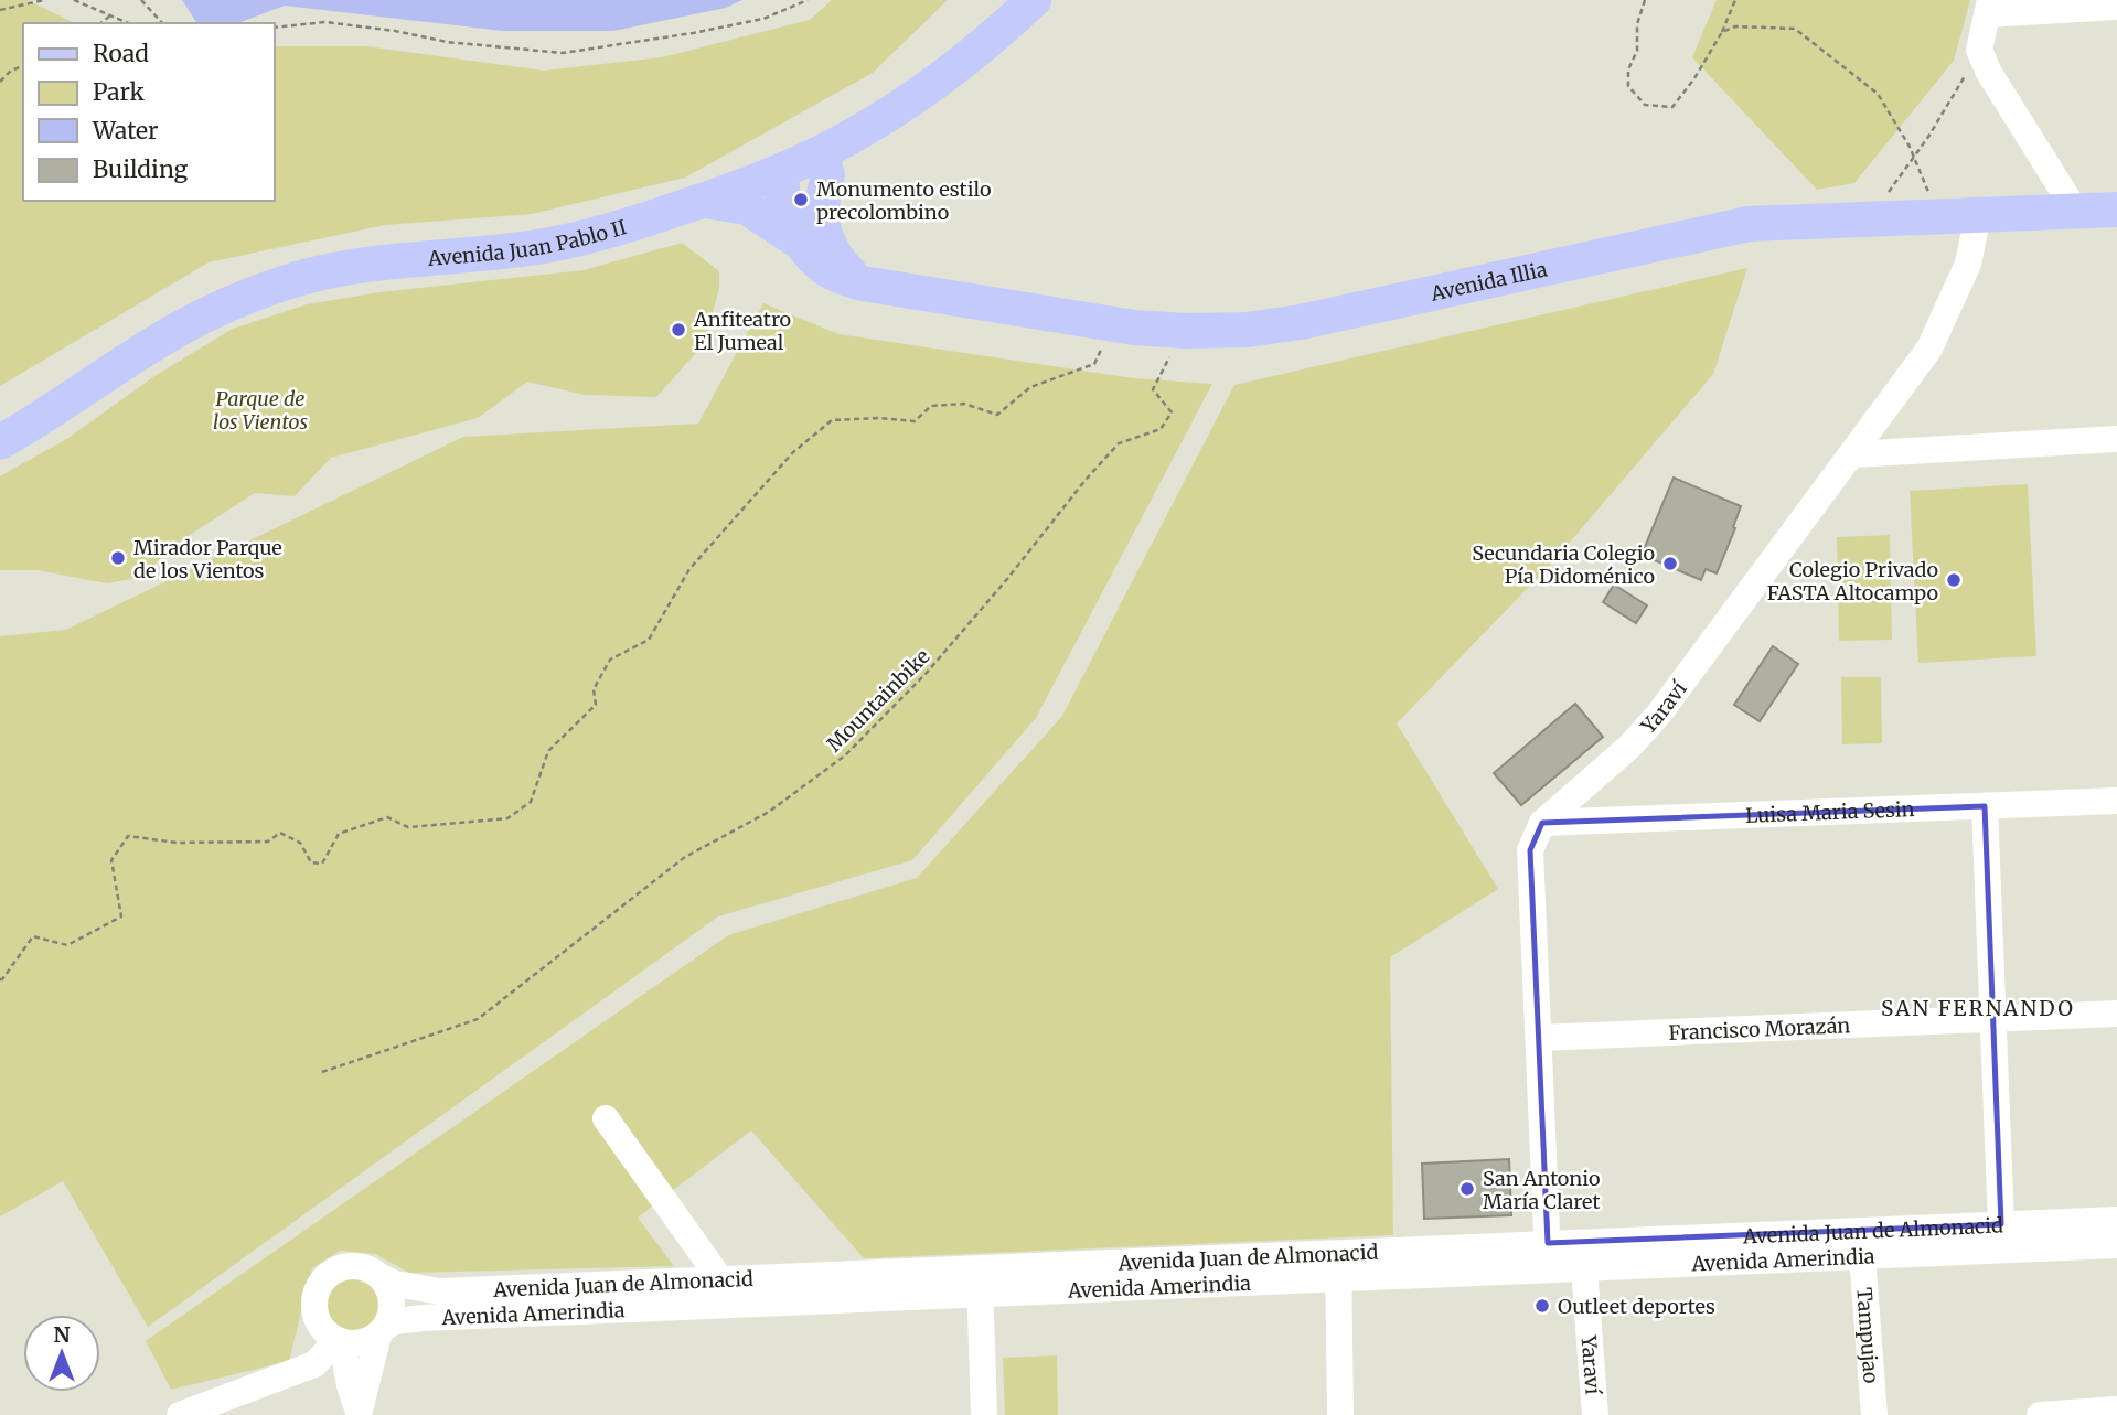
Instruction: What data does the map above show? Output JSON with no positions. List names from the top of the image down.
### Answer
{
  "streets": {
    "main road": ["Avenida Juan Pablo II", "Avenida Illia"],
    "street": [
      "Yaraví",
      "Luisa Maria Sesin",
      "Francisco Morazán",
      "Avenida Juan de Almonacid",
      "Avenida Amerindia",
      "Tampujao"
    ],
    "path": ["Mountainbike"]
  },
  "crossings": [
    ["Avenida Juan Pablo II", "Avenida Illia"],
    ["Avenida Illia", "Yaraví"],
    ["Yaraví", "Luisa Maria Sesin"],
    ["Yaraví", "Avenida Amerindia"],
    ["Avenida Juan de Almonacid", "Avenida Amerindia"],
    ["Avenida Amerindia", "Tampujao"]
  ],
  "districts": ["SAN FERNANDO"],
  "parks": ["Parque de los Vientos"],
  "places": [
    "Monumento estilo precolombino",
    "Anfiteatro El Jumeal",
    "Mirador Parque de los Vientos",
    "Secundaria Colegio Pía Didoménico",
    "Colegio Privado FASTA Altocampo",
    "San Antonio María Claret",
    "Outleet deportes"
  ],
  "legend": [
    "Road",
    "Park",
    "Water",
    "Building"
  ],
  "north": "top"
}
